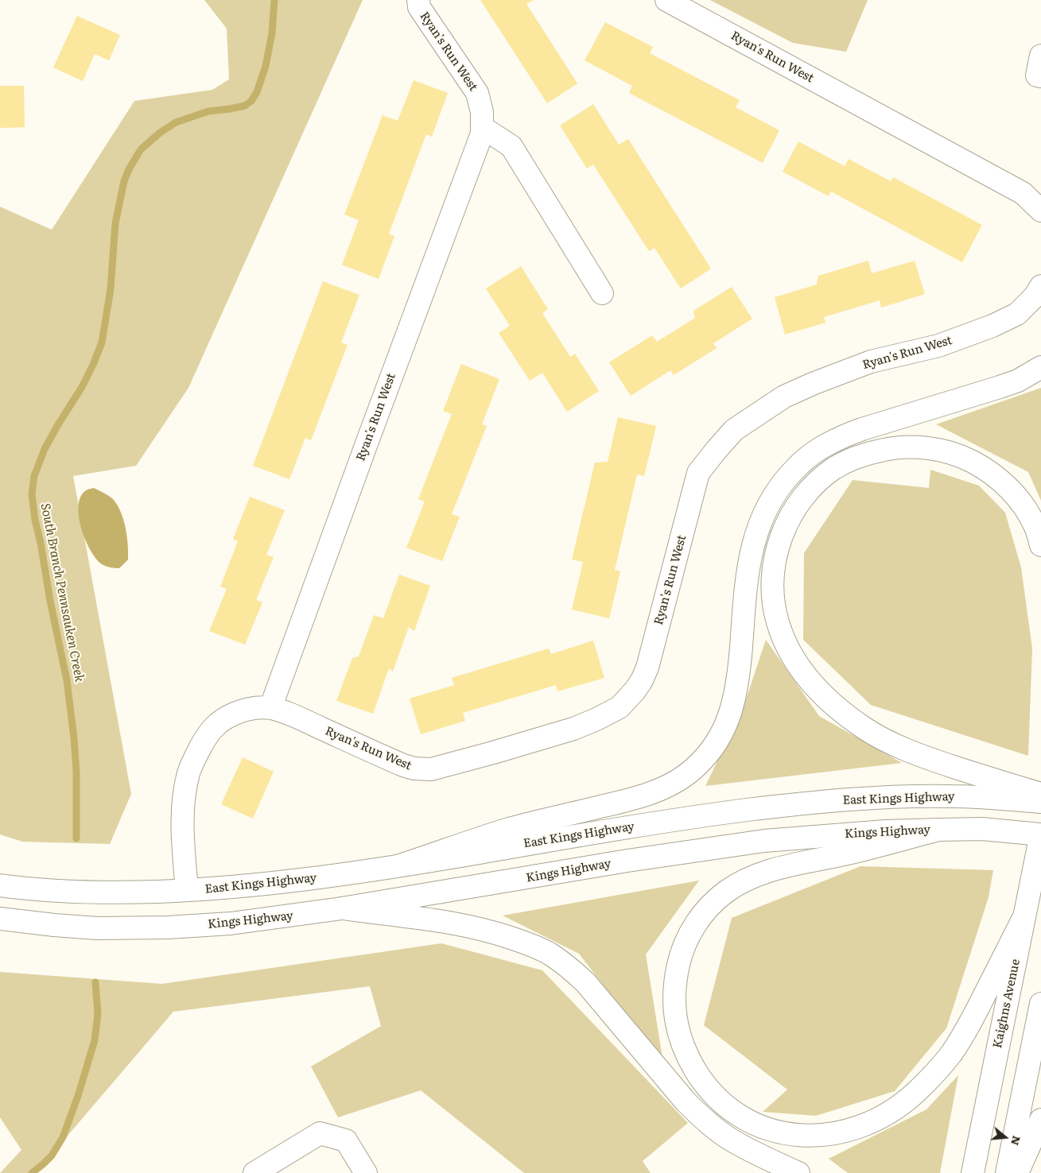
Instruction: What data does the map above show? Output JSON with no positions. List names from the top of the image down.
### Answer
{
  "streets": {
    "main road": [
      "Ryan's Run West",
      "East Kings Highway",
      "Kings Highway",
      "Kaighns Avenue"
    ]
  },
  "crossings": [
    ["Ryan's Run West", "East Kings Highway"],
    ["Kings Highway", "Kaighns Avenue"]
  ],
  "water": ["South Branch Pennsauken Creek"],
  "north": "right"
}
